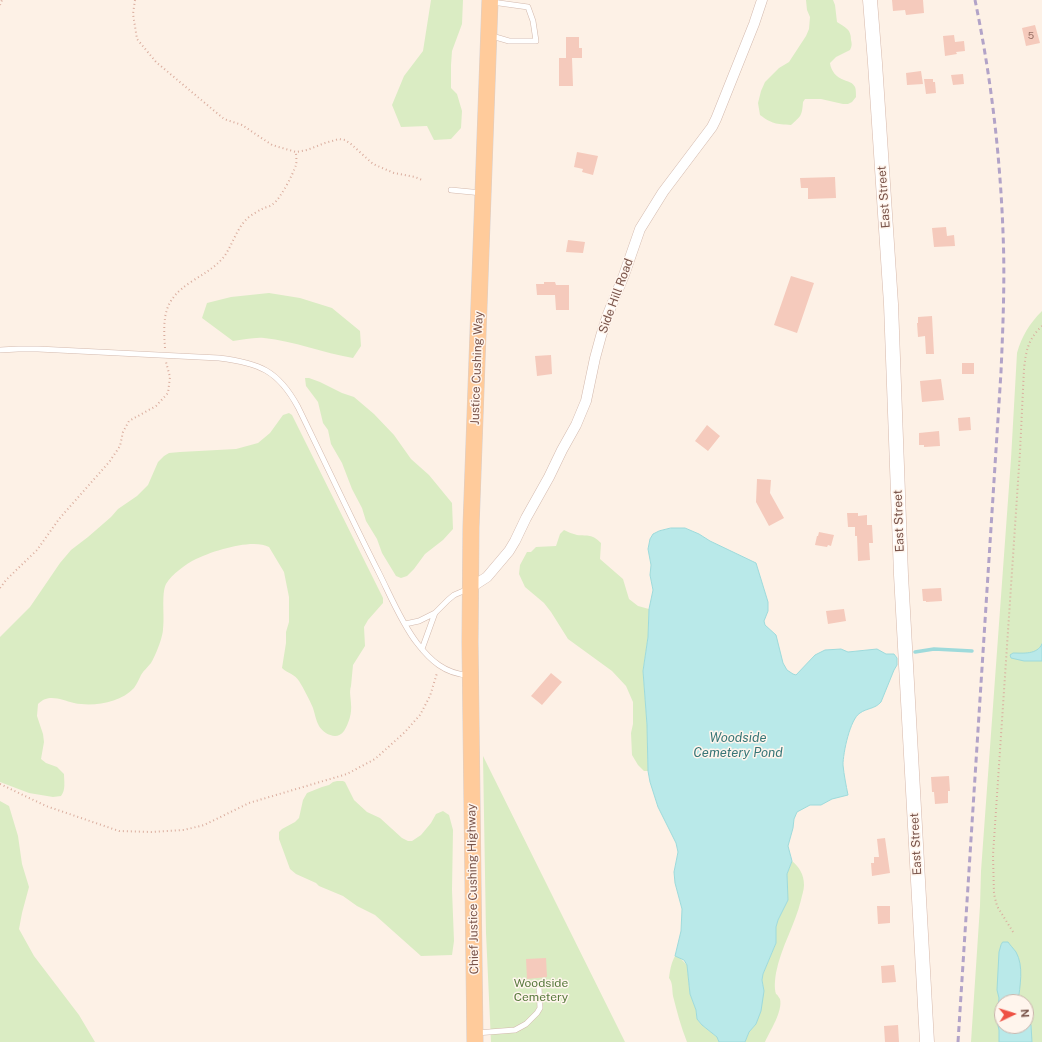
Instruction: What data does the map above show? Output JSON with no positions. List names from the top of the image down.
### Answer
{
  "streets": {
    "main road": ["East Street", "Justice Cushing Way", "Chief Justice Cushing Highway"],
    "street": ["Side Hill Road"]
  },
  "crossings": [
    ["Side Hill Road", "Justice Cushing Way"],
    ["Justice Cushing Way", "Chief Justice Cushing Highway"]
  ],
  "water": ["Woodside Cemetery Pond"],
  "parks": ["Woodside Cemetery"],
  "house_numbers": ["5"],
  "north": "right"
}
